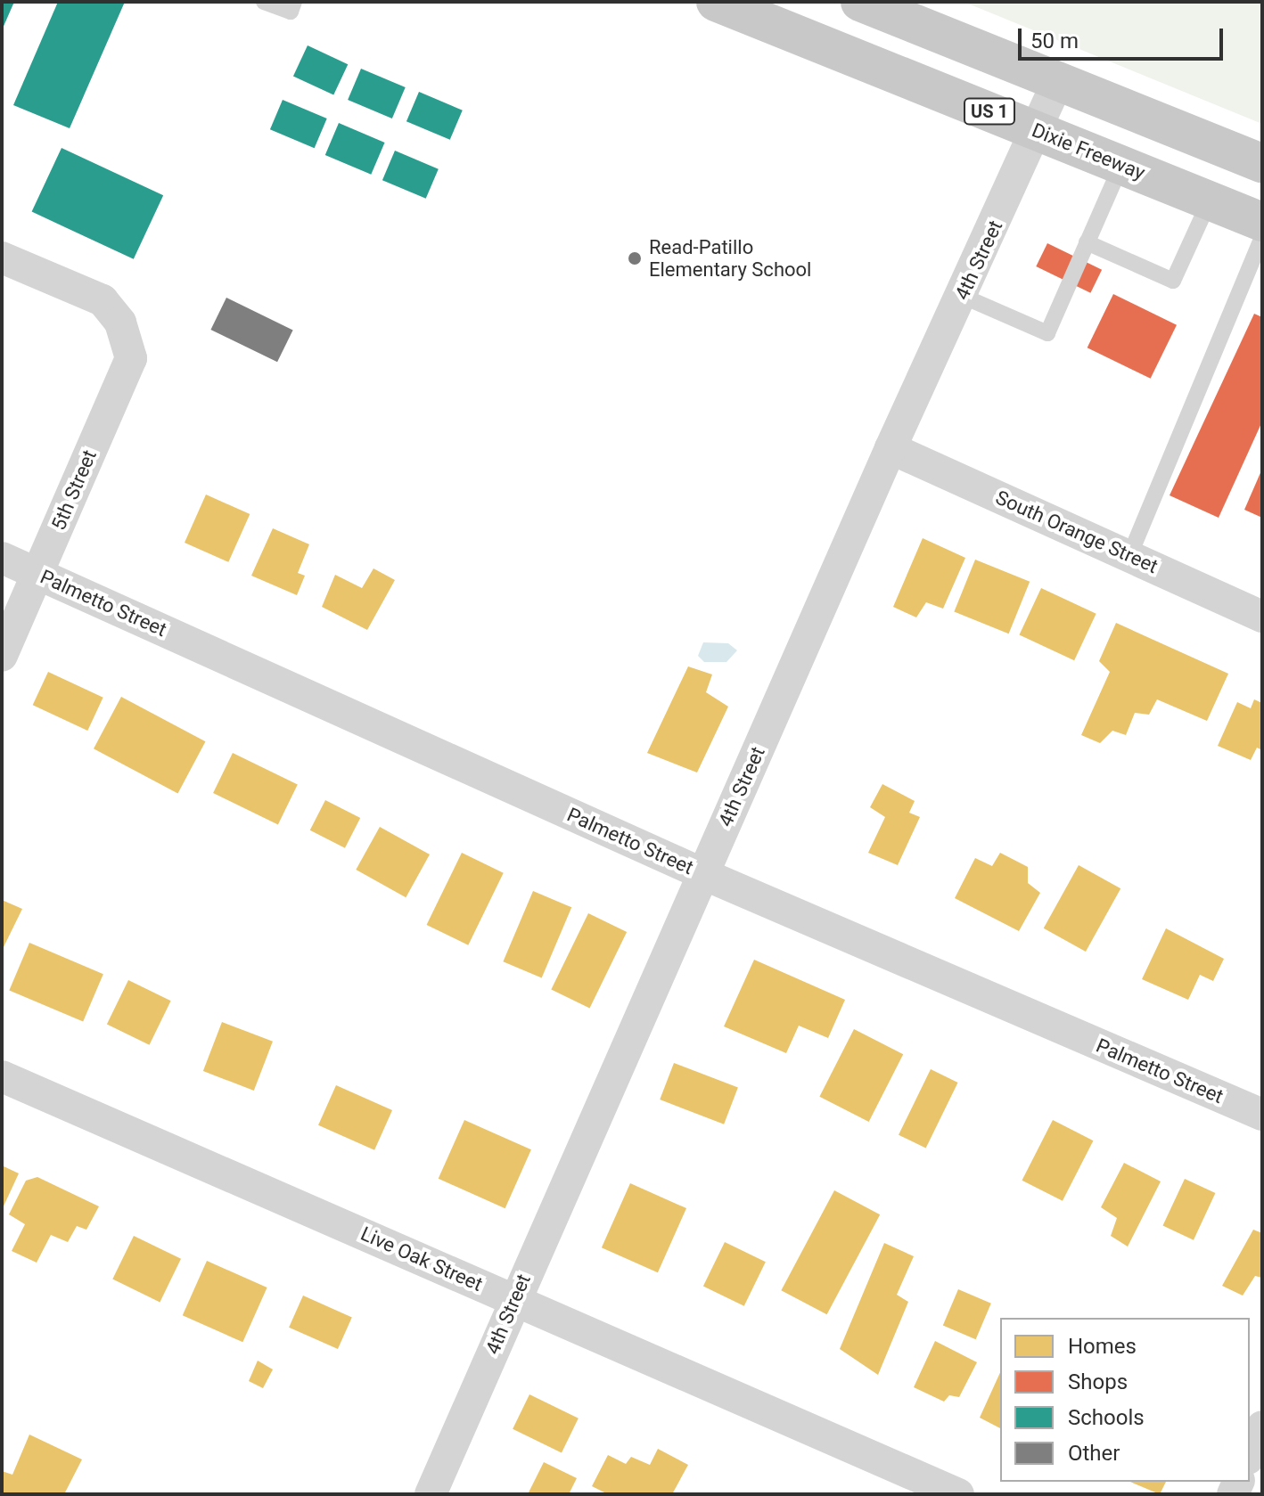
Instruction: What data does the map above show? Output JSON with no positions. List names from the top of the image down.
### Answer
{
  "streets": {
    "main road": ["US 1", "Dixie Freeway"],
    "street": [
      "4th Street",
      "5th Street",
      "South Orange Street",
      "Palmetto Street",
      "Live Oak Street"
    ]
  },
  "crossings": [
    ["Dixie Freeway", "4th Street"],
    ["4th Street", "South Orange Street"],
    ["4th Street", "Palmetto Street"],
    ["4th Street", "Live Oak Street"],
    ["5th Street", "Palmetto Street"]
  ],
  "places": ["Read-Patillo Elementary School"],
  "legend": [
    "Homes",
    "Shops",
    "Schools",
    "Other"
  ],
  "scale_bar": "50 m"
}
